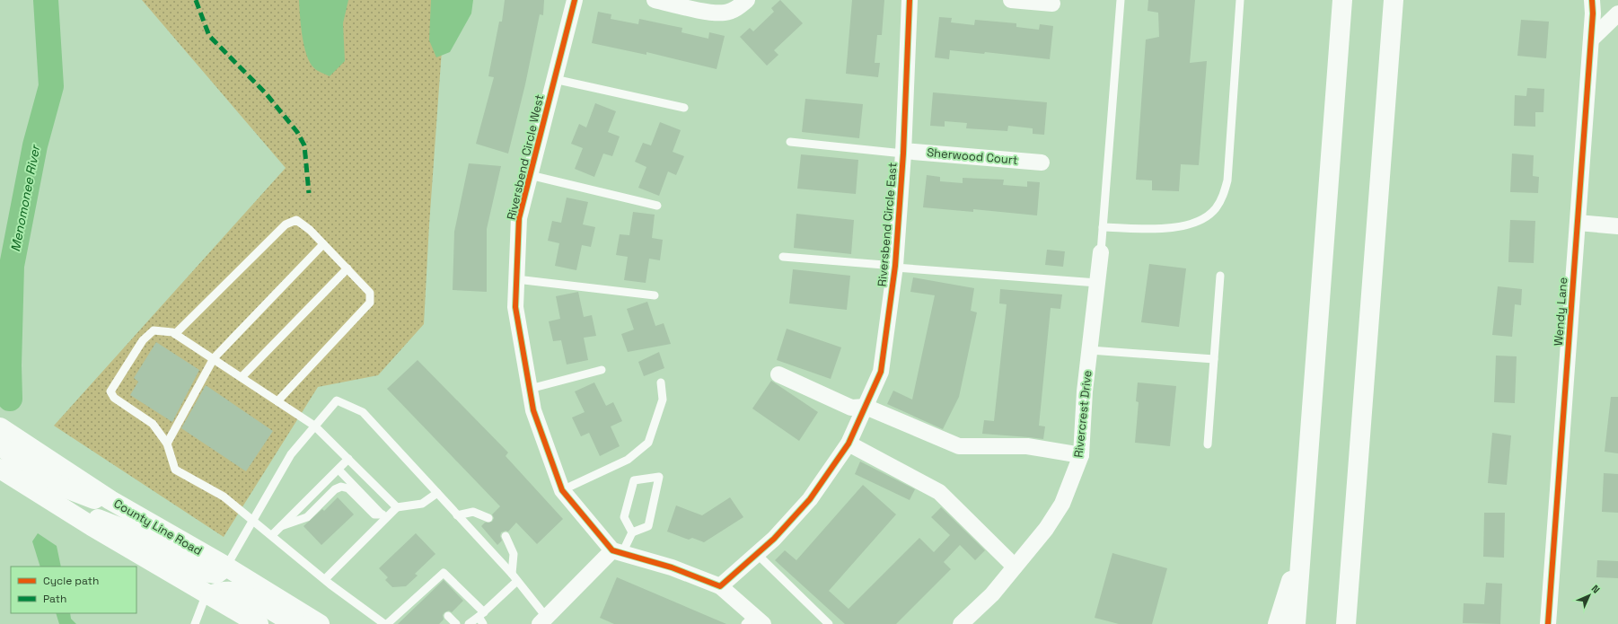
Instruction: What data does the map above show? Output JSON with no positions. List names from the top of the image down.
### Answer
{
  "streets": {
    "main road": ["County Line Road"],
    "street": [
      "Sherwood Court",
      "Riversbend Circle West",
      "Riversbend Circle East",
      "Wendy Lane",
      "Rivercrest Drive"
    ]
  },
  "crossings": [
    ["Sherwood Court", "Riversbend Circle East"]
  ],
  "water": ["Menomonee River"],
  "legend": ["Cycle path", "Path"],
  "north": "top right"
}
